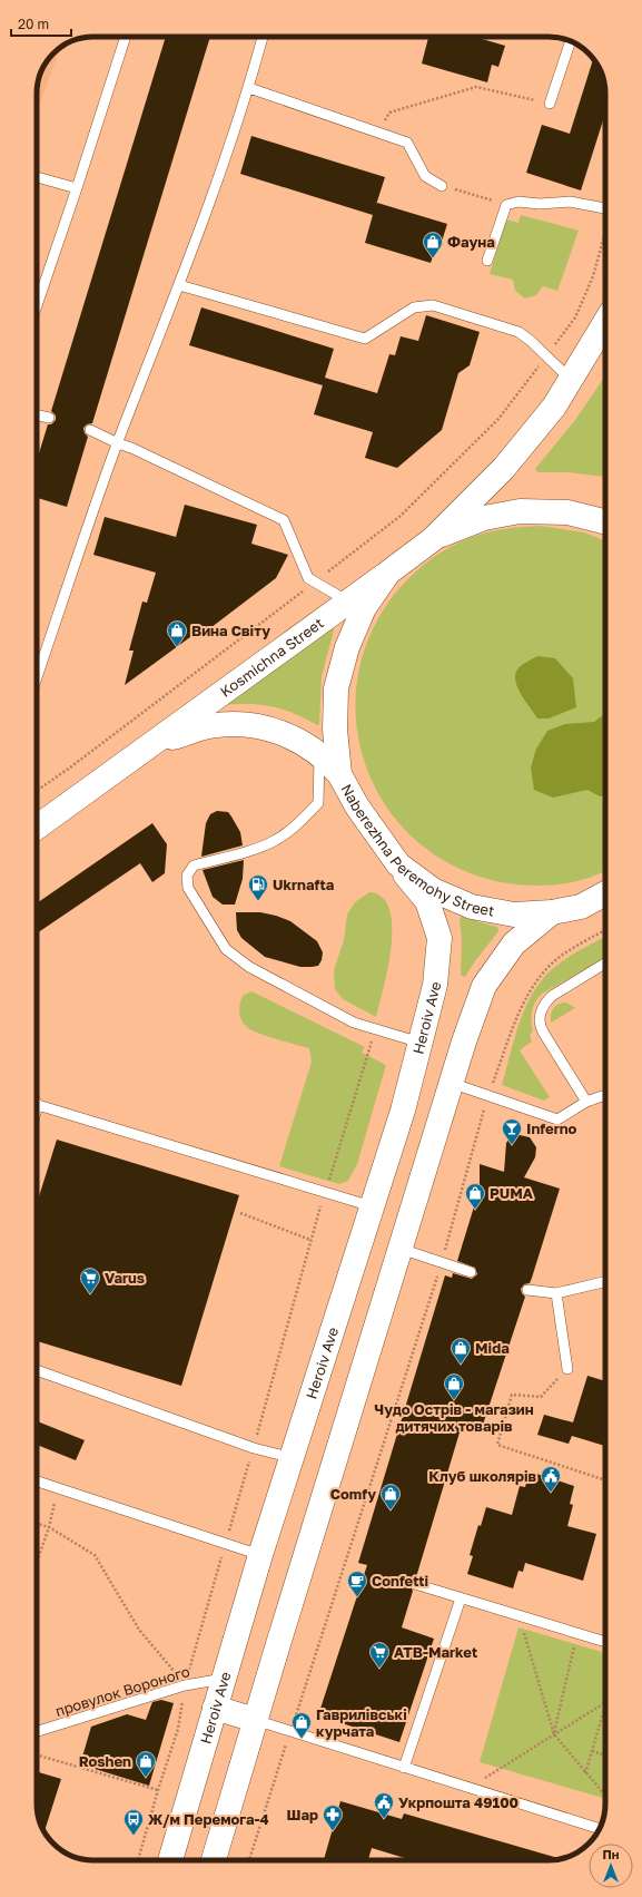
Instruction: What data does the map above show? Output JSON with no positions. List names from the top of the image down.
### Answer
{
  "streets": {
    "main road": ["Kosmichna Street", "Naberezhna Peremohy Street", "Heroiv Ave"],
    "lane": ["провулок Вороного"]
  },
  "crossings": [
    ["Kosmichna Street", "Naberezhna Peremohy Street"],
    ["Naberezhna Peremohy Street", "Heroiv Ave"],
    ["Heroiv Ave", "провулок Вороного"]
  ],
  "places": {
    "shop": [
      "Фауна",
      "Вина Світу",
      "PUMA",
      "Mida",
      "Чудо Острів - магазин дитячих товарів",
      "Comfy",
      "Гаврилівські курчата",
      "Roshen"
    ],
    "fuel station": ["Ukrnafta"],
    "bar": ["Inferno"],
    "supermarket": ["Varus", "ATB-Market"],
    "public building": ["Клуб школярів", "Укрпошта 49100"],
    "cafe": ["Confetti"],
    "pharmacy": ["Шар"],
    "bus stop": ["Ж/м Перемога-4"]
  },
  "scale_bar": "20 m",
  "north": "top"
}
